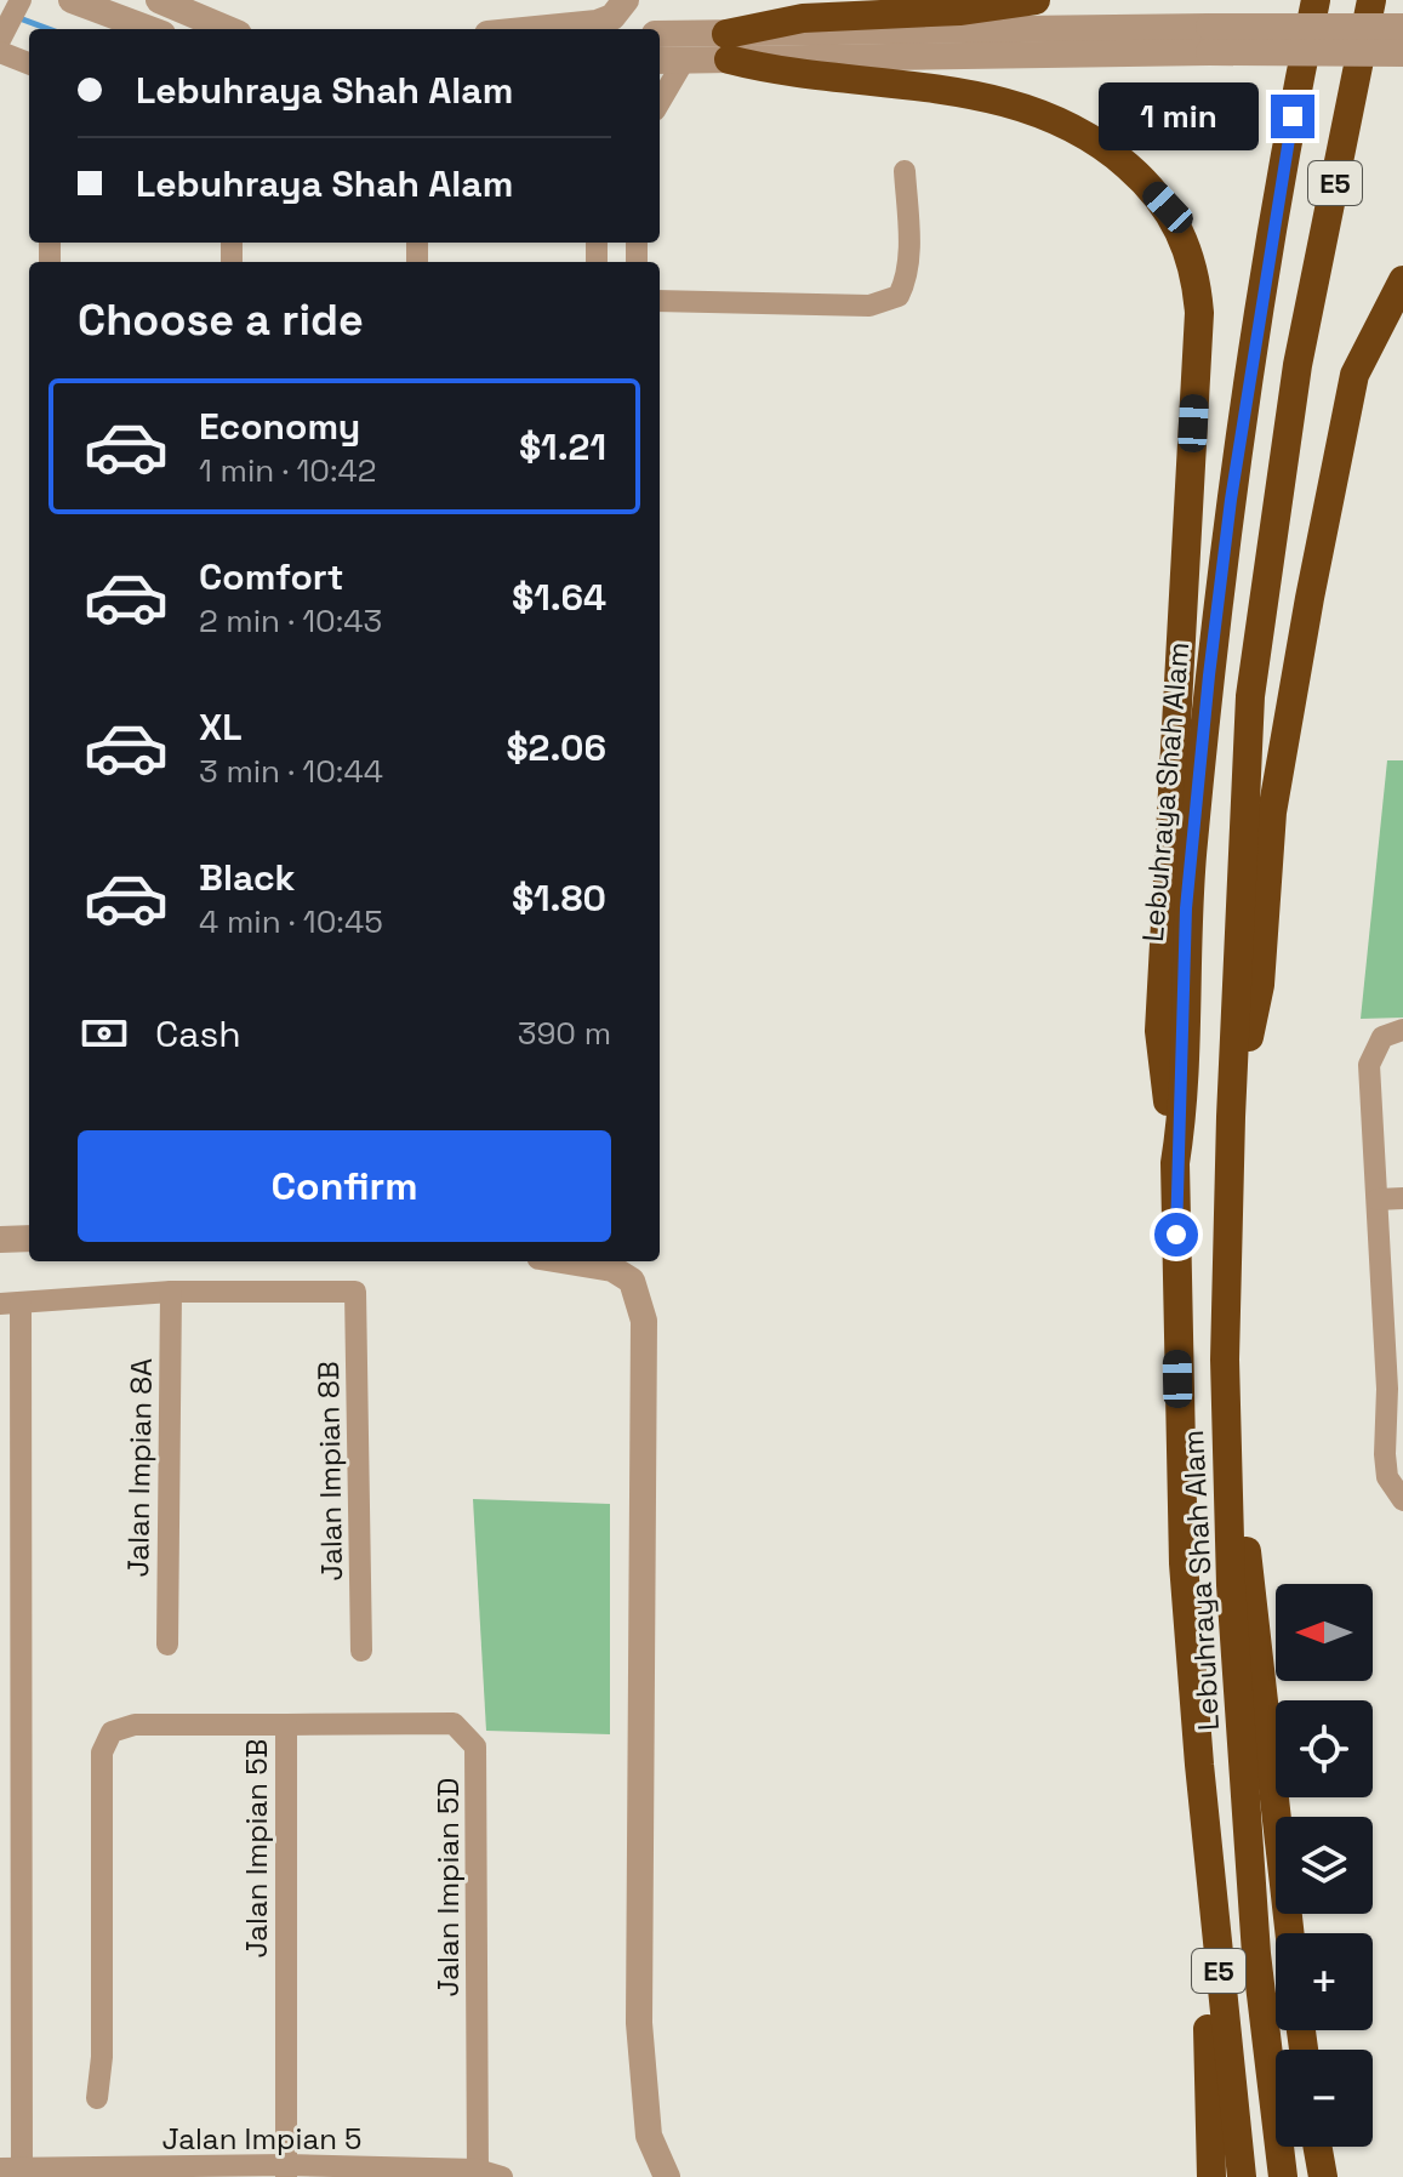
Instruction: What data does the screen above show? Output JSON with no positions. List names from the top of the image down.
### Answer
{
  "streets": {
    "highway": ["E5", "Lebuhraya Shah Alam"],
    "street": [
      "Jalan Impian 8A",
      "Jalan Impian 8B",
      "Jalan Impian 5B",
      "Jalan Impian 5D",
      "Jalan Impian 5"
    ]
  },
  "crossings": [
    ["Jalan Impian 8A", "Jalan Impian 8B"],
    ["Jalan Impian 5B", "Jalan Impian 5D"],
    ["Jalan Impian 5B", "Jalan Impian 5"],
    ["Jalan Impian 5D", "Jalan Impian 5"]
  ],
  "north": "left",
  "page": {
    "banner": ["Lebuhraya Shah Alam", "Lebuhraya Shah Alam"],
    "bubble": "1 min",
    "heading": "Choose a ride",
    "list": [
      {
        "name": "Economy",
        "note": "1 min · 10:42",
        "value": "$1.21"
      },
      {
        "name": "Comfort",
        "note": "2 min · 10:43",
        "value": "$1.64"
      },
      {
        "name": "XL",
        "note": "3 min · 10:44",
        "value": "$2.06"
      },
      {
        "name": "Black",
        "note": "4 min · 10:45",
        "value": "$1.80"
      }
    ],
    "pay": ["Cash", "390 m"],
    "buttons": "Confirm",
    "map_buttons": ["+", "−"]
  }
}
